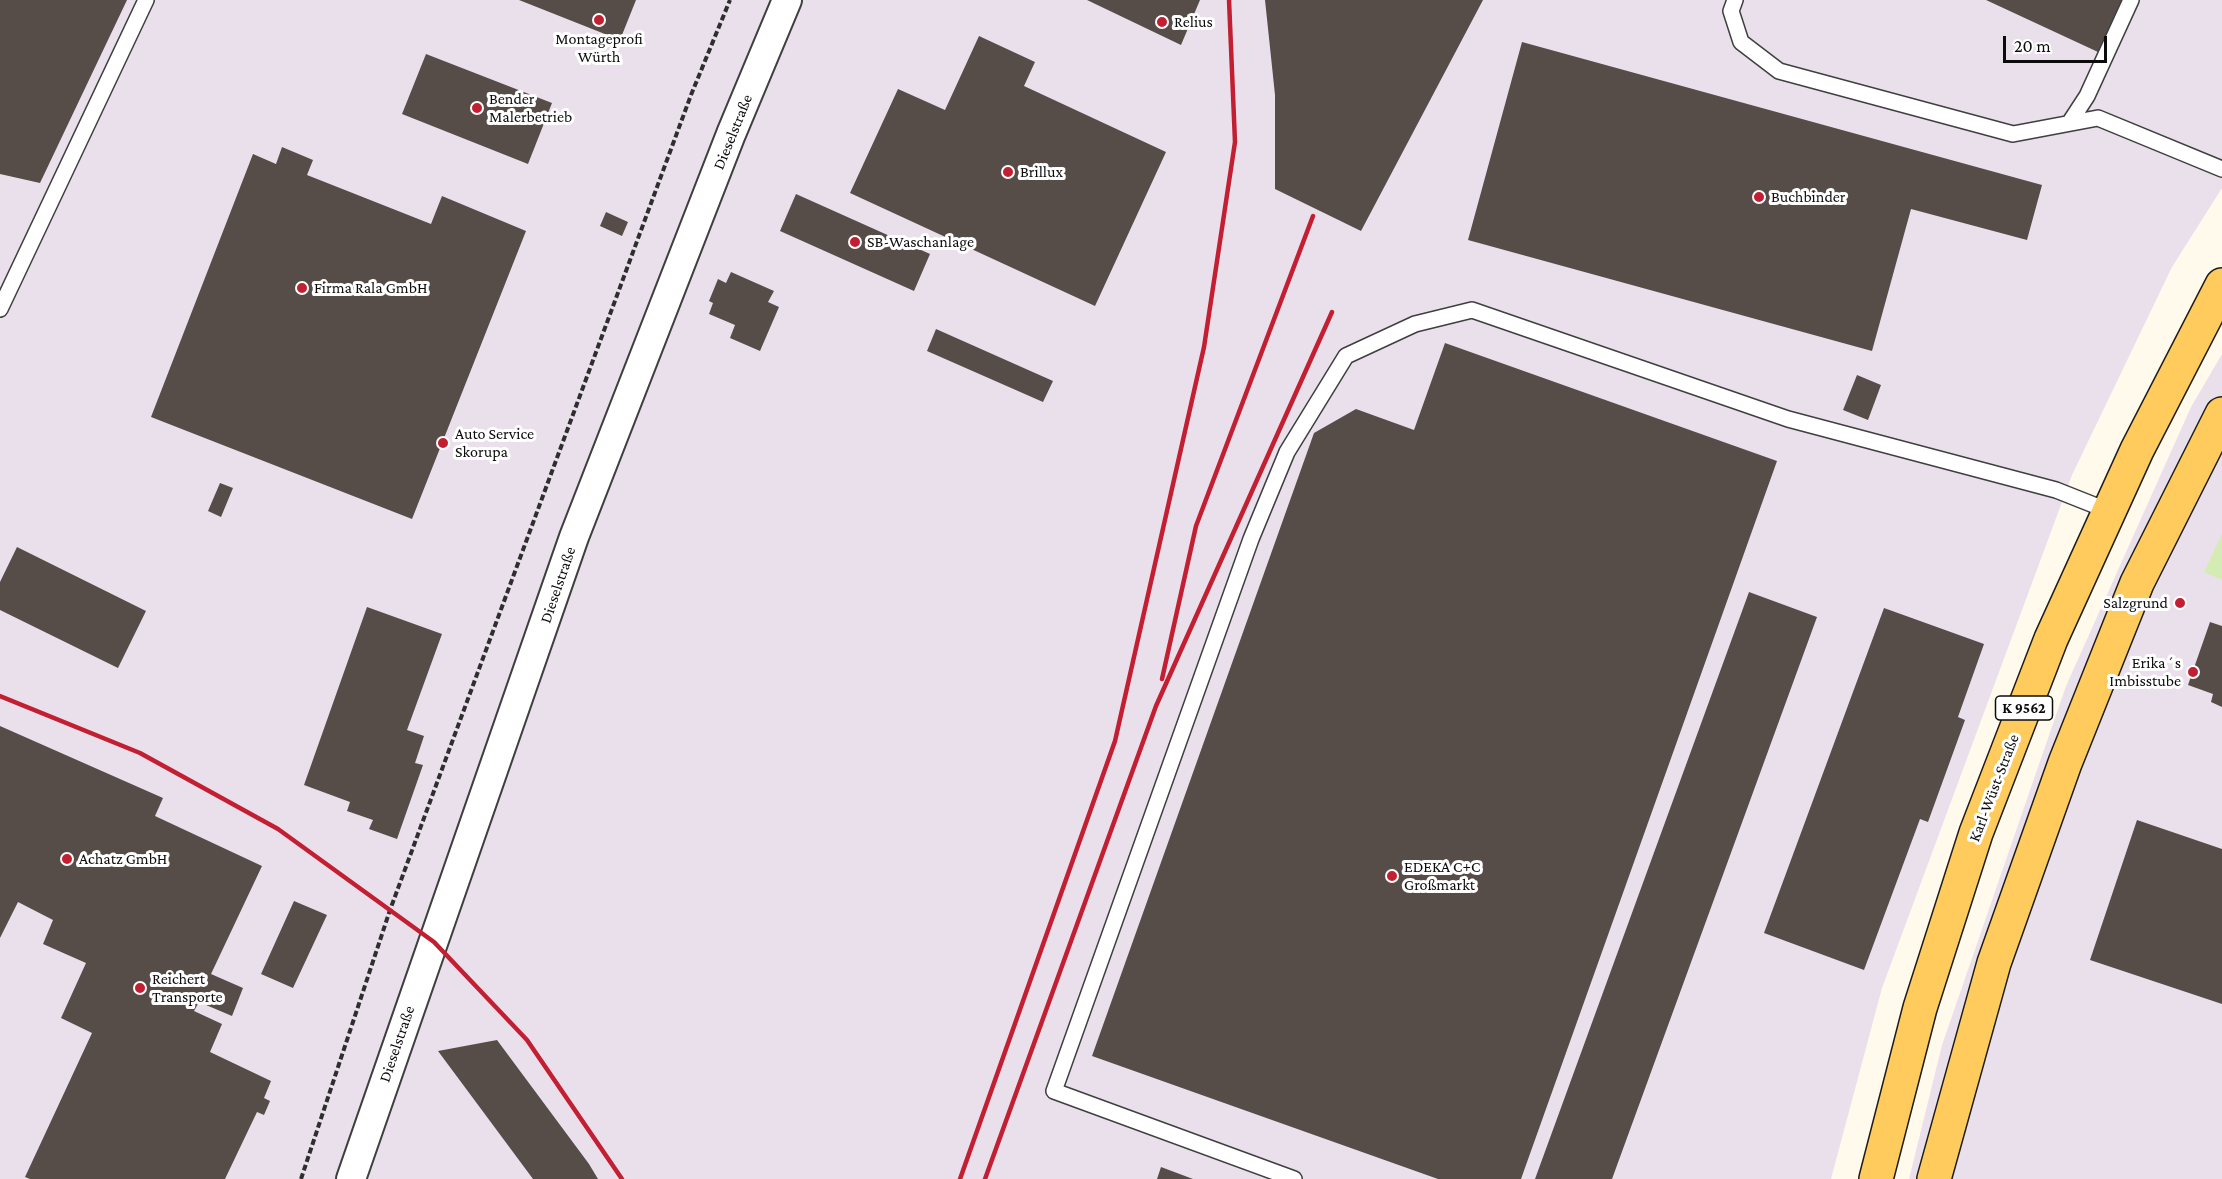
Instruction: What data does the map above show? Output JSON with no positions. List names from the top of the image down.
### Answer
{
  "streets": {
    "main road": ["K 9562", "Karl-Wüst-Straße"],
    "street": ["Dieselstraße"]
  },
  "places": [
    "Montageprofi Würth",
    "Relius",
    "Bender Malerbetrieb",
    "Brillux",
    "Buchbinder",
    "SB-Waschanlage",
    "Firma Rala GmbH",
    "Auto Service Skorupa",
    "Salzgrund",
    "Erika´s Imbisstube",
    "Achatz GmbH",
    "EDEKA C+C Großmarkt",
    "Reichert Transporte"
  ],
  "scale_bar": "20 m"
}
